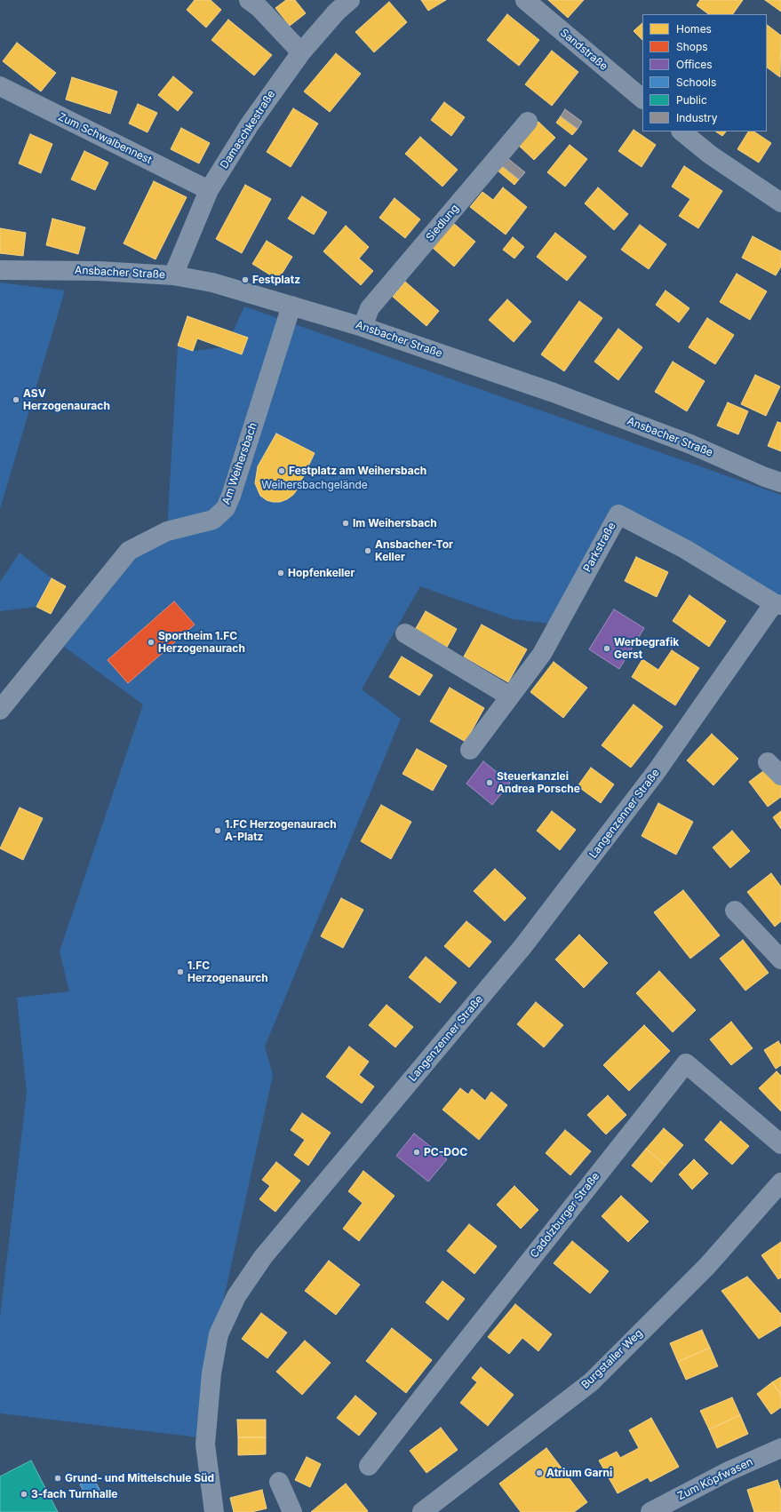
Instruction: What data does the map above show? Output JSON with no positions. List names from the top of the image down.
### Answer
{
  "streets": {
    "street": [
      "Sandstraße",
      "Damaschkestraße",
      "Zum Schwalbennest",
      "Siedlung",
      "Ansbacher Straße",
      "Am Weihersbach",
      "Parkstraße",
      "Langenzenner Straße",
      "Cadolzburger Straße",
      "Burgstaller Weg",
      "Zum Köpfwasen"
    ]
  },
  "crossings": [
    ["Damaschkestraße", "Zum Schwalbennest"],
    ["Damaschkestraße", "Ansbacher Straße"],
    ["Siedlung", "Ansbacher Straße"],
    ["Ansbacher Straße", "Am Weihersbach"],
    ["Parkstraße", "Langenzenner Straße"]
  ],
  "parks": ["Weihersbachgelände"],
  "places": [
    "Festplatz",
    "ASV Herzogenaurach",
    "Festplatz am Weihersbach",
    "Im Weihersbach",
    "Ansbacher-Tor Keller",
    "Hopfenkeller",
    "Sportheim 1.FC Herzogenaurach",
    "Werbegrafik Gerst",
    "Steuerkanzlei Andrea Porsche",
    "1.FC Herzogenaurach A-Platz",
    "1.FC Herzogenaurch",
    "PC-DOC",
    "Atrium Garni",
    "Grund- und Mittelschule Süd",
    "3-fach Turnhalle"
  ],
  "legend": [
    "Homes",
    "Shops",
    "Offices",
    "Schools",
    "Public",
    "Industry"
  ]
}
